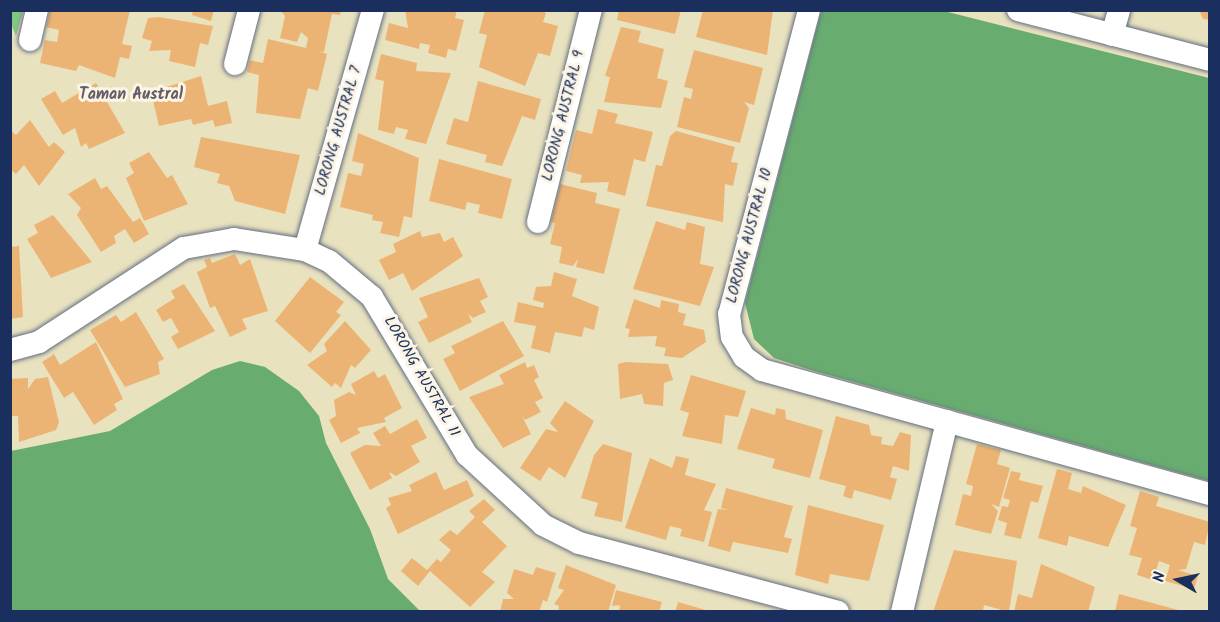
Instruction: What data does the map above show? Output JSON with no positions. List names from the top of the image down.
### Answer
{
  "streets": {
    "street": [
      "LORONG AUSTRAL 9",
      "LORONG AUSTRAL 7",
      "LORONG AUSTRAL 10",
      "LORONG AUSTRAL 11"
    ]
  },
  "crossings": [
    ["LORONG AUSTRAL 7", "LORONG AUSTRAL 11"]
  ],
  "districts": ["Taman Austral"],
  "north": "left"
}
